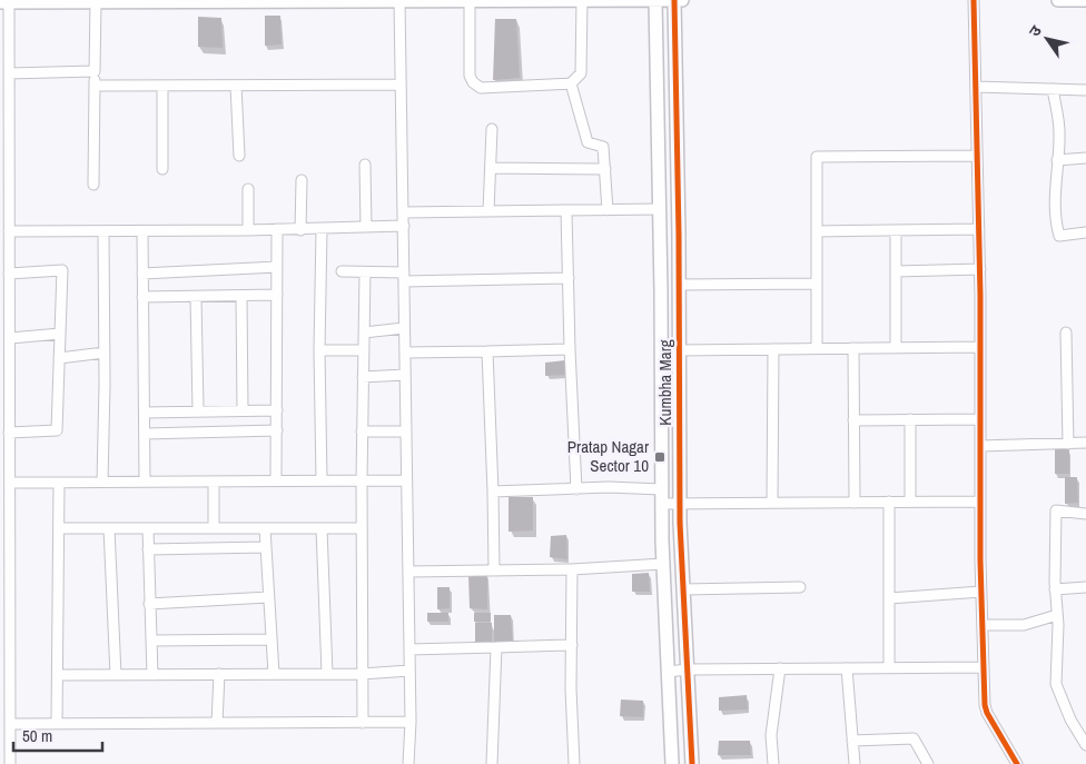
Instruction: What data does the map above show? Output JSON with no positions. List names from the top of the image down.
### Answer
{
  "streets": {
    "street": ["Kumbha Marg"]
  },
  "places": {
    "transit": ["Pratap Nagar Sector 10"]
  },
  "scale_bar": "50 m",
  "north": "top left"
}
